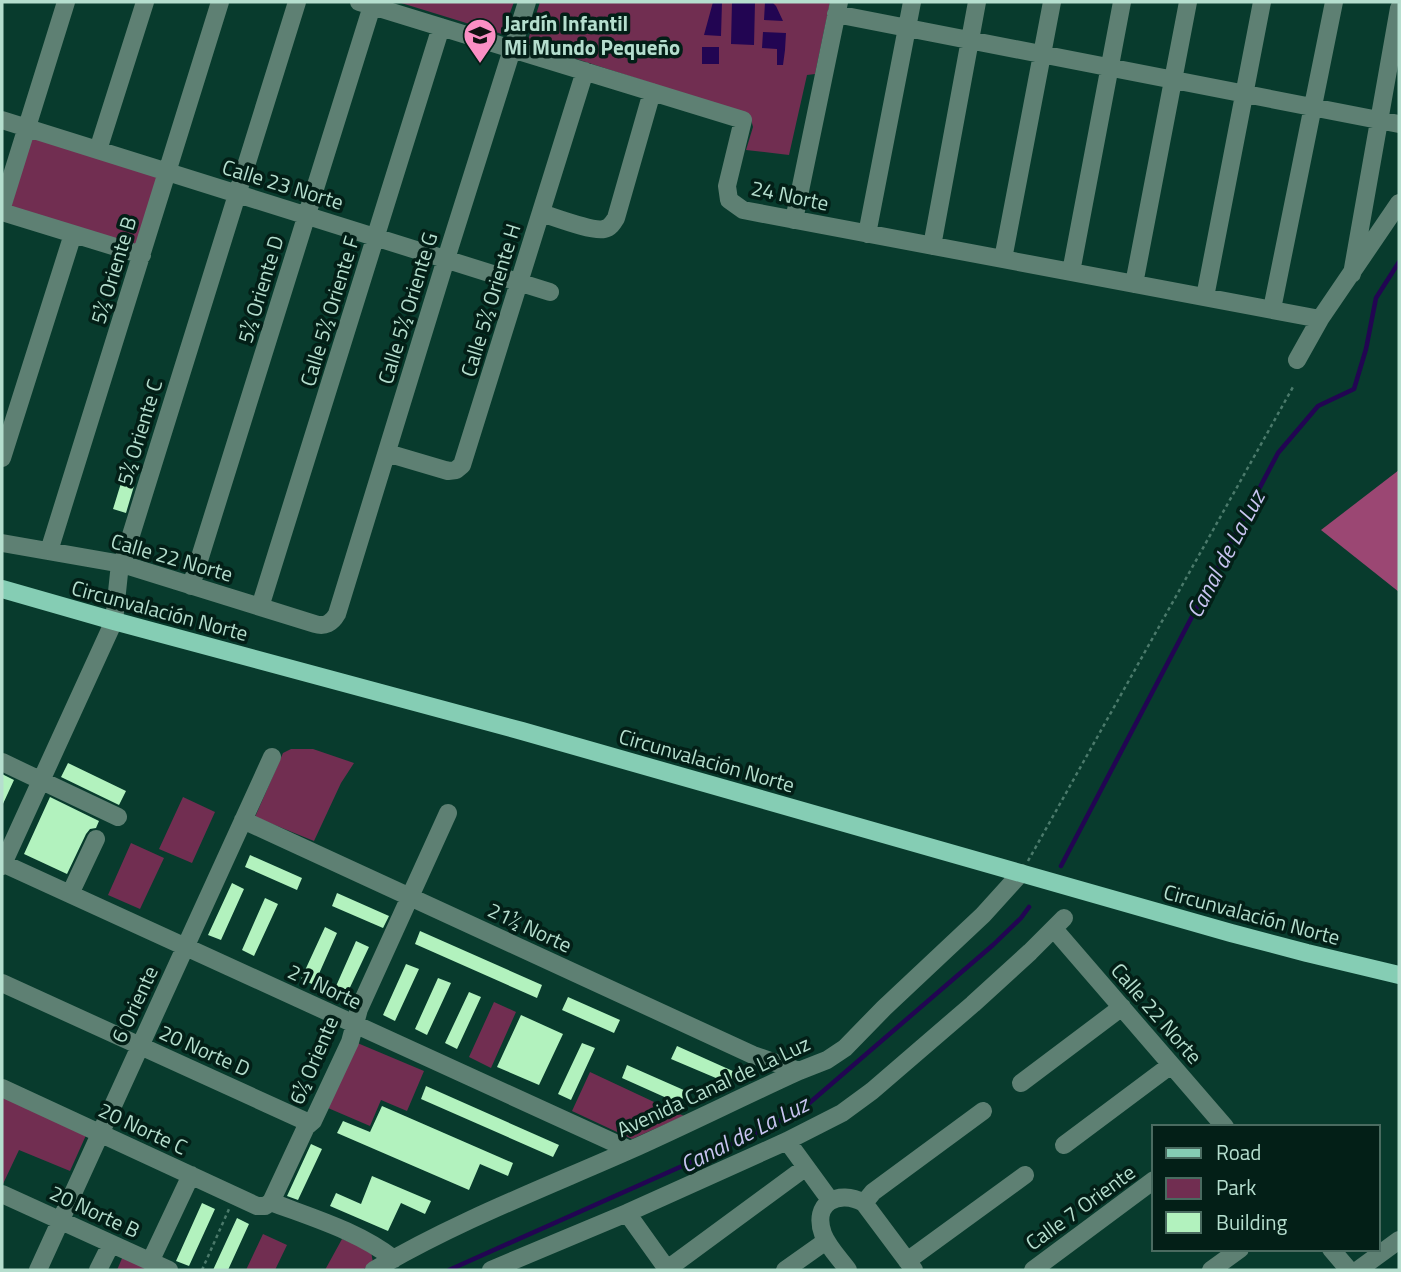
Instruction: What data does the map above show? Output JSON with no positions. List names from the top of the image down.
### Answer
{
  "streets": {
    "main road": ["Circunvalación Norte"],
    "street": [
      "Calle 23 Norte",
      "24 Norte",
      "5½ Oriente B",
      "5½ Oriente D",
      "Calle 5½ Oriente H",
      "Calle 5½ Oriente G",
      "Calle 5½ Oriente F",
      "5½ Oriente C",
      "Calle 22 Norte",
      "21½ Norte",
      "21 Norte",
      "6 Oriente",
      "20 Norte D",
      "6½ Oriente",
      "Avenida Canal de La Luz",
      "20 Norte C",
      "Calle 7 Oriente",
      "20 Norte B"
    ]
  },
  "crossings": [
    ["Calle 23 Norte", "5½ Oriente B"],
    ["Calle 23 Norte", "5½ Oriente D"],
    ["Calle 23 Norte", "Calle 5½ Oriente H"],
    ["Calle 23 Norte", "Calle 5½ Oriente G"],
    ["Calle 23 Norte", "Calle 5½ Oriente F"],
    ["Calle 23 Norte", "5½ Oriente C"],
    ["24 Norte", "5½ Oriente D"],
    ["24 Norte", "Calle 5½ Oriente H"],
    ["24 Norte", "Calle 5½ Oriente G"],
    ["24 Norte", "Calle 5½ Oriente F"],
    ["5½ Oriente B", "Calle 22 Norte"],
    ["5½ Oriente D", "Calle 22 Norte"],
    ["Calle 5½ Oriente H", "Calle 5½ Oriente G"],
    ["Calle 5½ Oriente G", "Calle 22 Norte"],
    ["Calle 5½ Oriente F", "Calle 22 Norte"],
    ["5½ Oriente C", "Calle 22 Norte"],
    ["5½ Oriente C", "Circunvalación Norte"],
    ["5½ Oriente C", "21 Norte"],
    ["Circunvalación Norte", "Avenida Canal de La Luz"],
    ["21½ Norte", "6 Oriente"],
    ["21½ Norte", "6½ Oriente"],
    ["21½ Norte", "Avenida Canal de La Luz"],
    ["21 Norte", "6 Oriente"],
    ["21 Norte", "6½ Oriente"],
    ["21 Norte", "Avenida Canal de La Luz"],
    ["6 Oriente", "20 Norte D"],
    ["6 Oriente", "20 Norte C"],
    ["6 Oriente", "20 Norte B"],
    ["20 Norte D", "6½ Oriente"],
    ["6½ Oriente", "20 Norte C"],
    ["Avenida Canal de La Luz", "20 Norte C"]
  ],
  "water": ["Canal de La Luz"],
  "places": {
    "school or university": ["Jardín Infantil Mi Mundo Pequeño"]
  },
  "legend": ["Road", "Park", "Building"]
}
